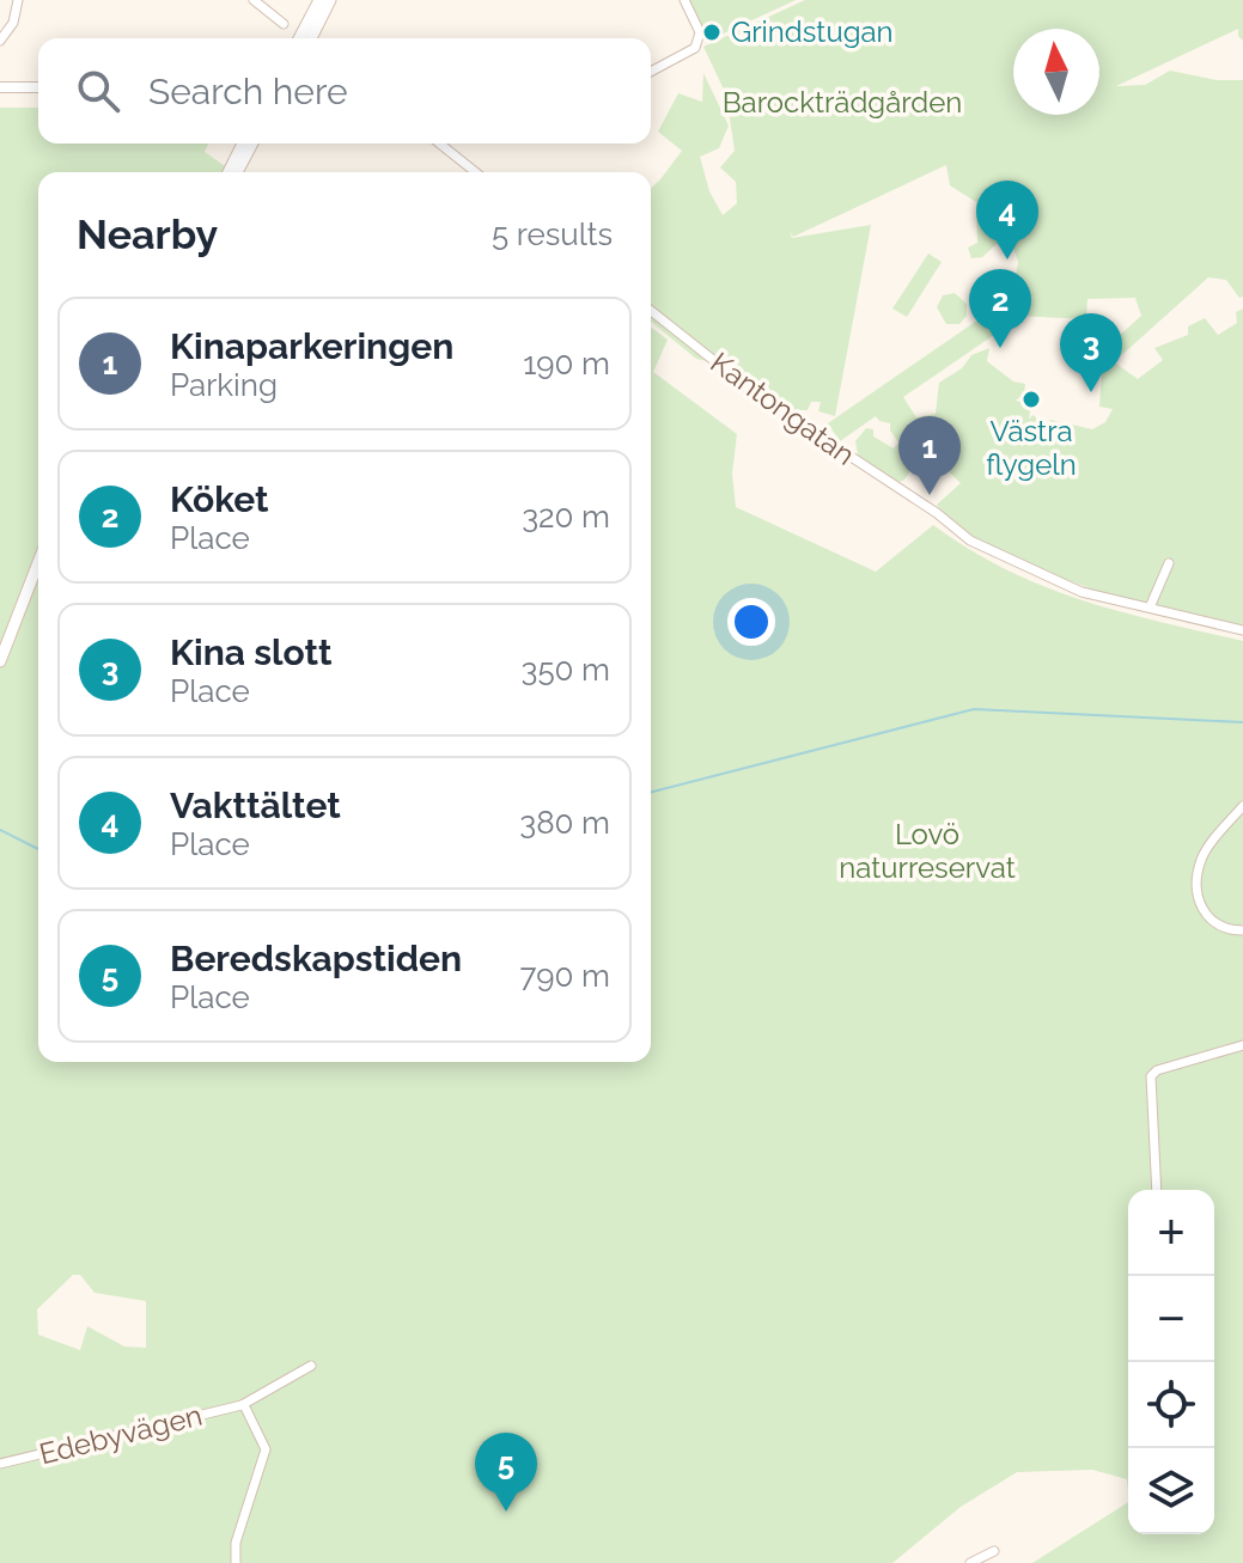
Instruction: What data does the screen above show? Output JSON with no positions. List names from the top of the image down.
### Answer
{
  "streets": {
    "street": ["Kantongatan", "Edebyvägen"]
  },
  "parks": ["Barockträdgården", "Lovö naturreservat"],
  "places": ["Grindstugan", "Västra flygeln"],
  "north": "top",
  "page": {
    "search": "Search here",
    "heading": ["Nearby", "5 results"],
    "pins": [
      "4",
      "2",
      "3",
      "1",
      "5"
    ],
    "list": [
      {
        "mark": "1",
        "name": "Kinaparkeringen",
        "note": "Parking",
        "value": "190 m"
      },
      {
        "mark": "2",
        "name": "Köket",
        "note": "Place",
        "value": "320 m"
      },
      {
        "mark": "3",
        "name": "Kina slott",
        "note": "Place",
        "value": "350 m"
      },
      {
        "mark": "4",
        "name": "Vakttältet",
        "note": "Place",
        "value": "380 m"
      },
      {
        "mark": "5",
        "name": "Beredskapstiden",
        "note": "Place",
        "value": "790 m"
      }
    ],
    "map_buttons": ["+", "−"]
  }
}
